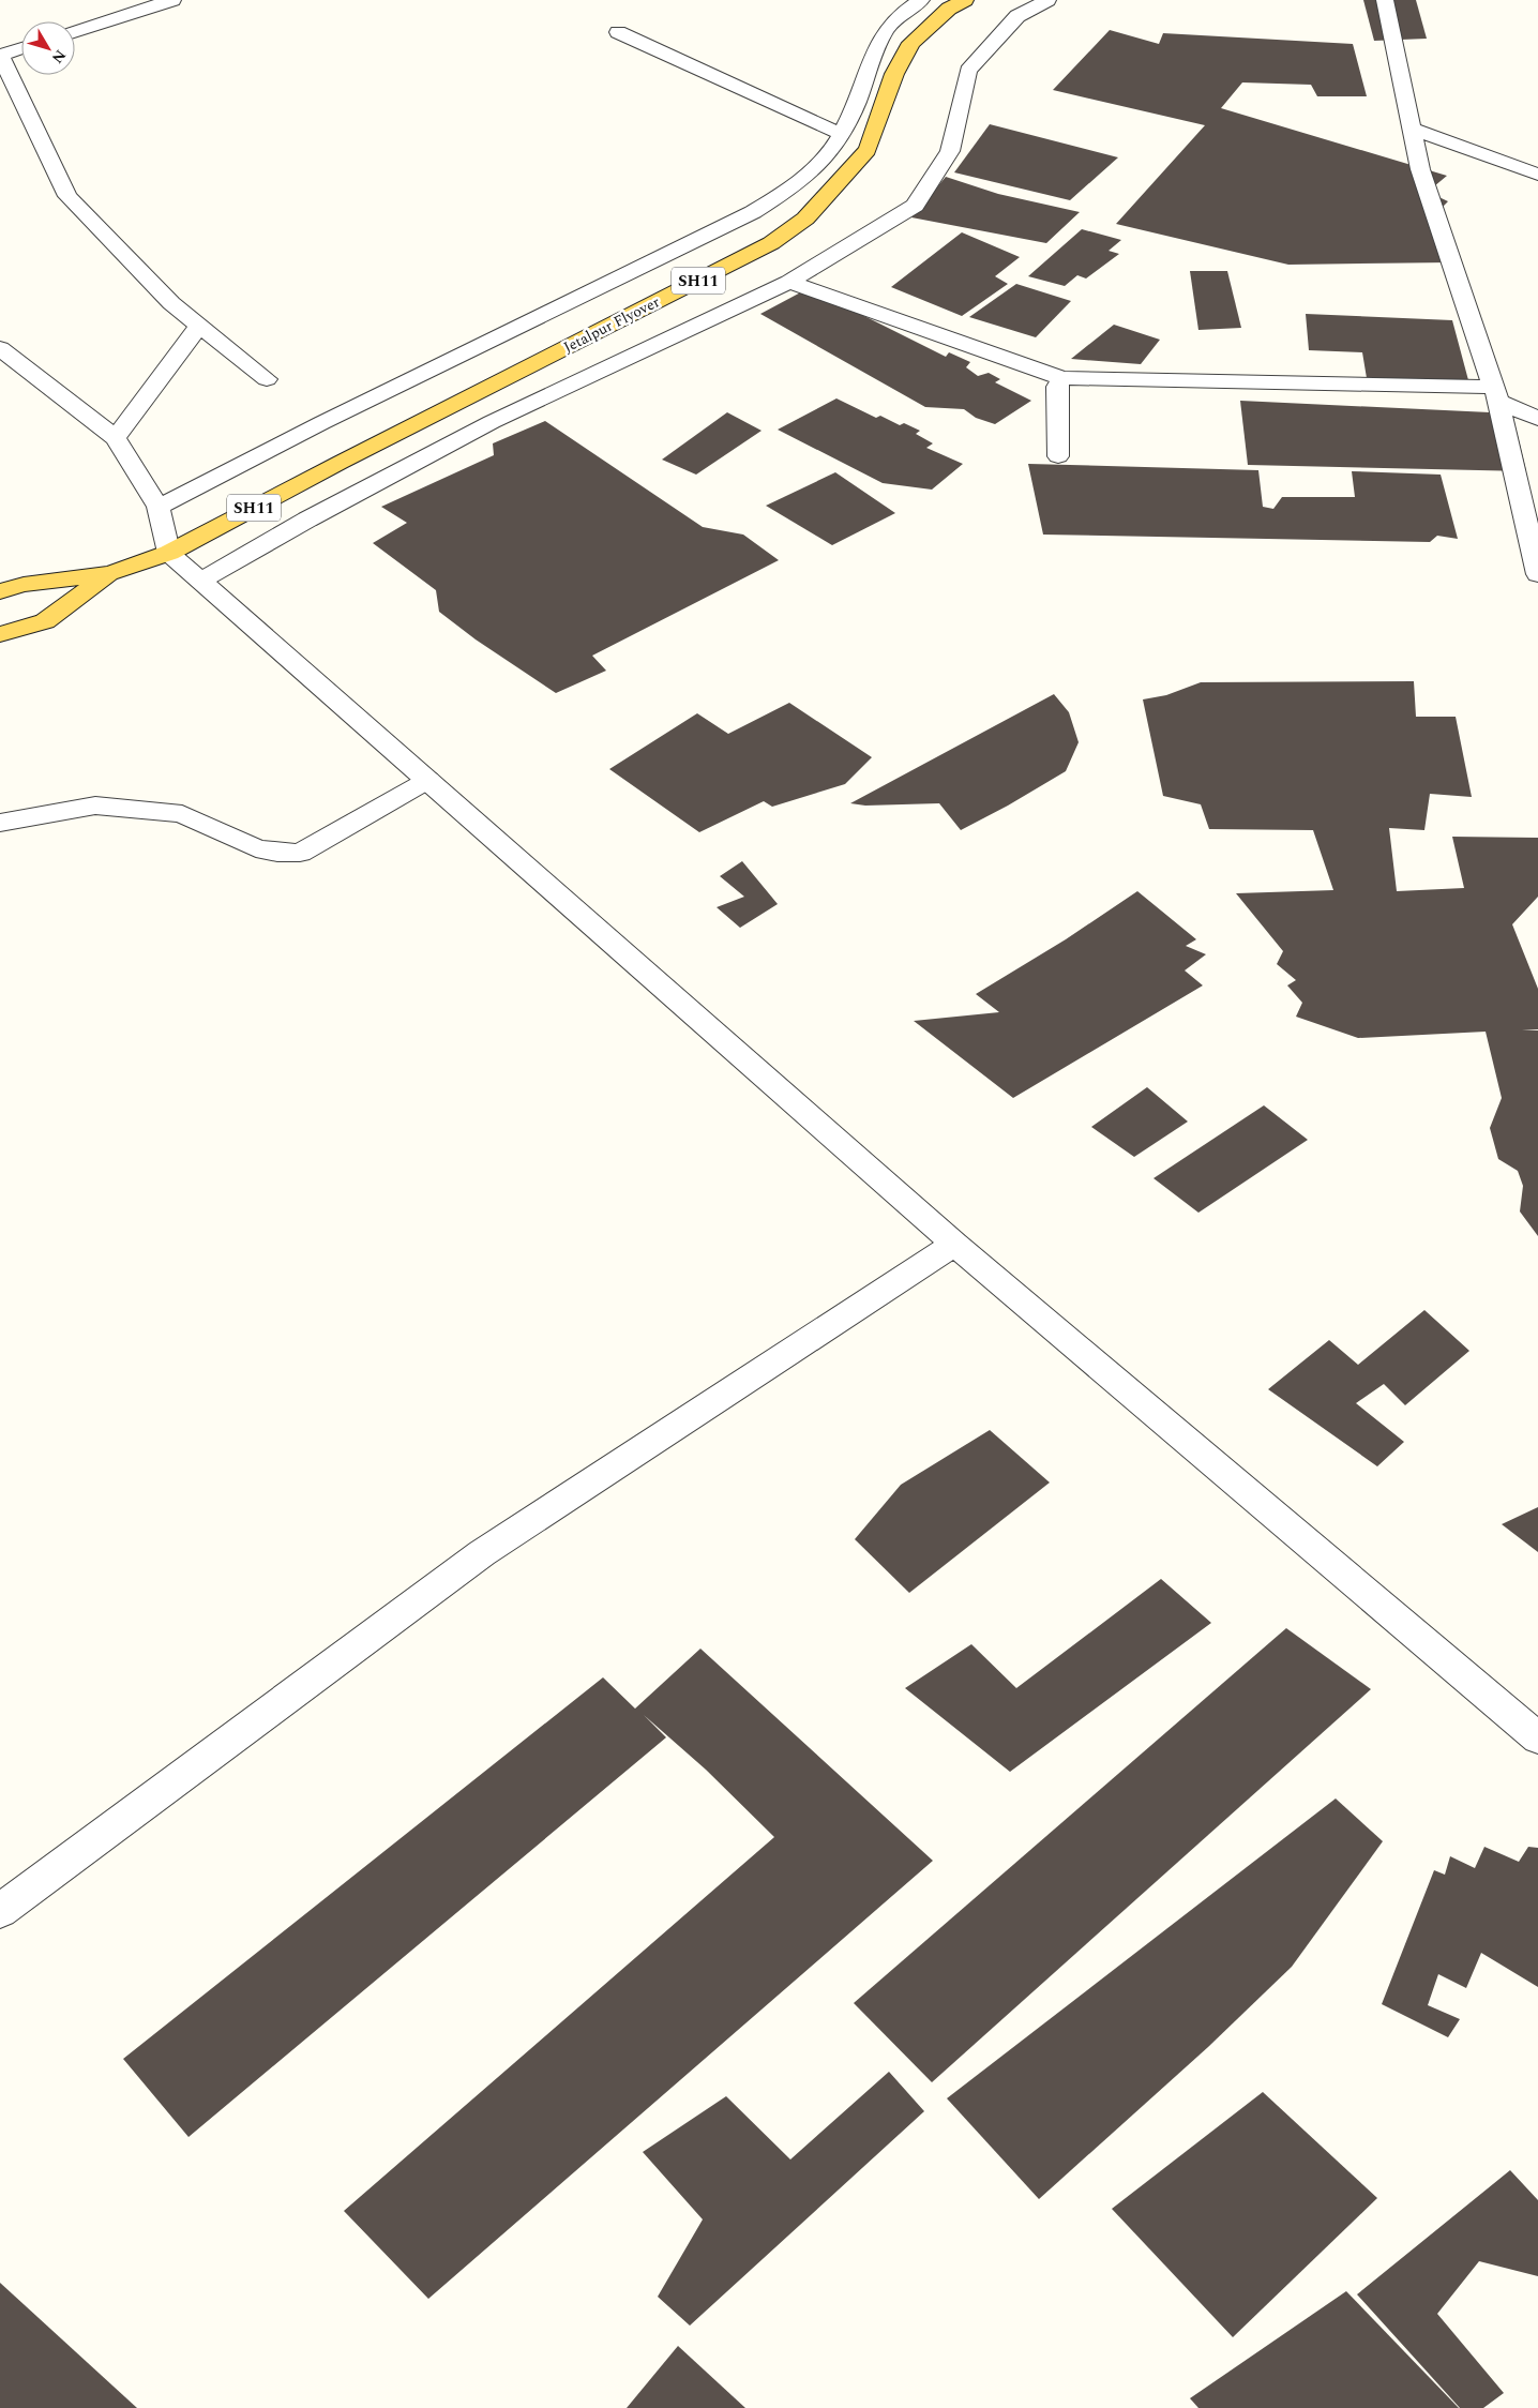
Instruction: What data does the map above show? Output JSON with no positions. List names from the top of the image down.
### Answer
{
  "streets": {
    "main road": ["SH11", "Jetalpur Flyover"]
  },
  "crossings": [
    ["SH11", "Jetalpur Flyover"]
  ],
  "north": "bottom right"
}
